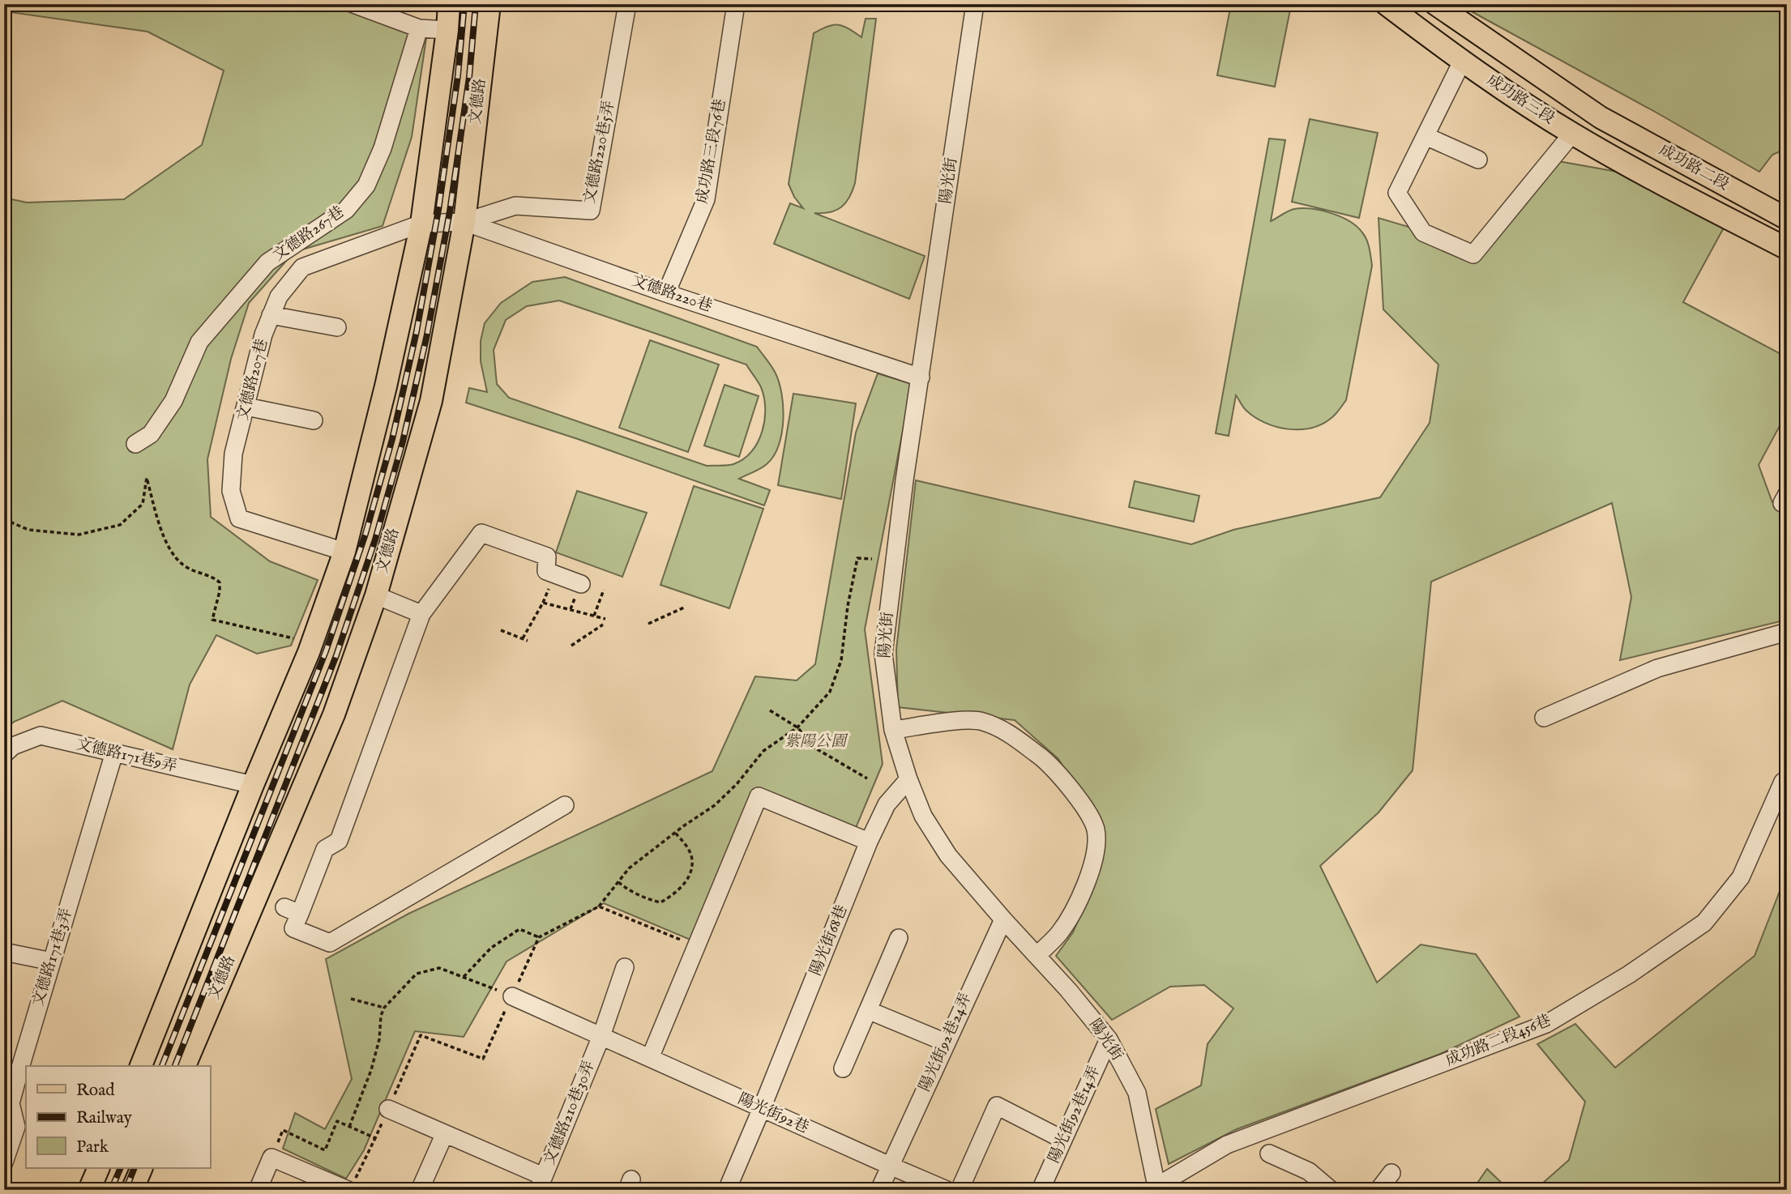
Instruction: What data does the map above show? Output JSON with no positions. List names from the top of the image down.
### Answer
{
  "streets": {
    "main road": ["成功路三段", "文德路", "成功路二段"],
    "street": [
      "成功路三段76巷",
      "文德路220巷5弄",
      "陽光街",
      "文德路267巷",
      "文德路220巷",
      "文德路207巷",
      "文德路171巷9弄",
      "陽光街68巷",
      "文德路171巷3弄",
      "成功路二段456巷",
      "陽光街92巷24弄",
      "文德路210巷30弄",
      "陽光街92巷",
      "陽光街92巷14弄"
    ]
  },
  "crossings": [
    ["成功路三段", "成功路二段"],
    ["文德路", "文德路220巷5弄"],
    ["文德路", "文德路220巷"],
    ["成功路三段76巷", "文德路220巷"],
    ["文德路220巷5弄", "文德路220巷"],
    ["陽光街", "文德路220巷"],
    ["陽光街", "陽光街68巷"],
    ["陽光街", "成功路二段456巷"],
    ["陽光街", "陽光街92巷24弄"],
    ["陽光街", "陽光街92巷14弄"],
    ["文德路220巷", "文德路207巷"],
    ["文德路171巷9弄", "文德路171巷3弄"],
    ["陽光街68巷", "陽光街92巷"],
    ["陽光街92巷24弄", "陽光街92巷"],
    ["文德路210巷30弄", "陽光街92巷"]
  ],
  "parks": ["紫陽公園"],
  "legend": ["Road", "Railway", "Park"]
}
